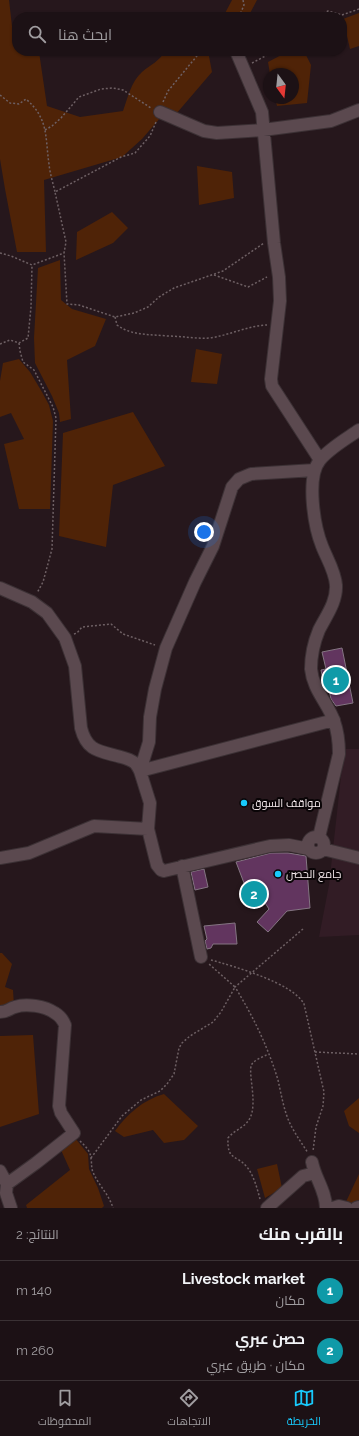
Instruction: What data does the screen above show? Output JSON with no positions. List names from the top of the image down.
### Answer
{
  "places": ["مواقف السوق", "جامع الحصن"],
  "north": "bottom",
  "page": {
    "search": "ابحث هنا",
    "pins": ["1", "2"],
    "heading": ["بالقرب منك", "النتائج: 2"],
    "list": [
      {
        "mark": "1",
        "name": "Livestock market",
        "note": "مكان",
        "value": "140 m"
      },
      {
        "mark": "2",
        "name": "حصن عبري",
        "note": "مكان · طريق عبري",
        "value": "260 m"
      }
    ],
    "nav": ["الخريطة", "الاتجاهات", "المحفوظات"]
  }
}
